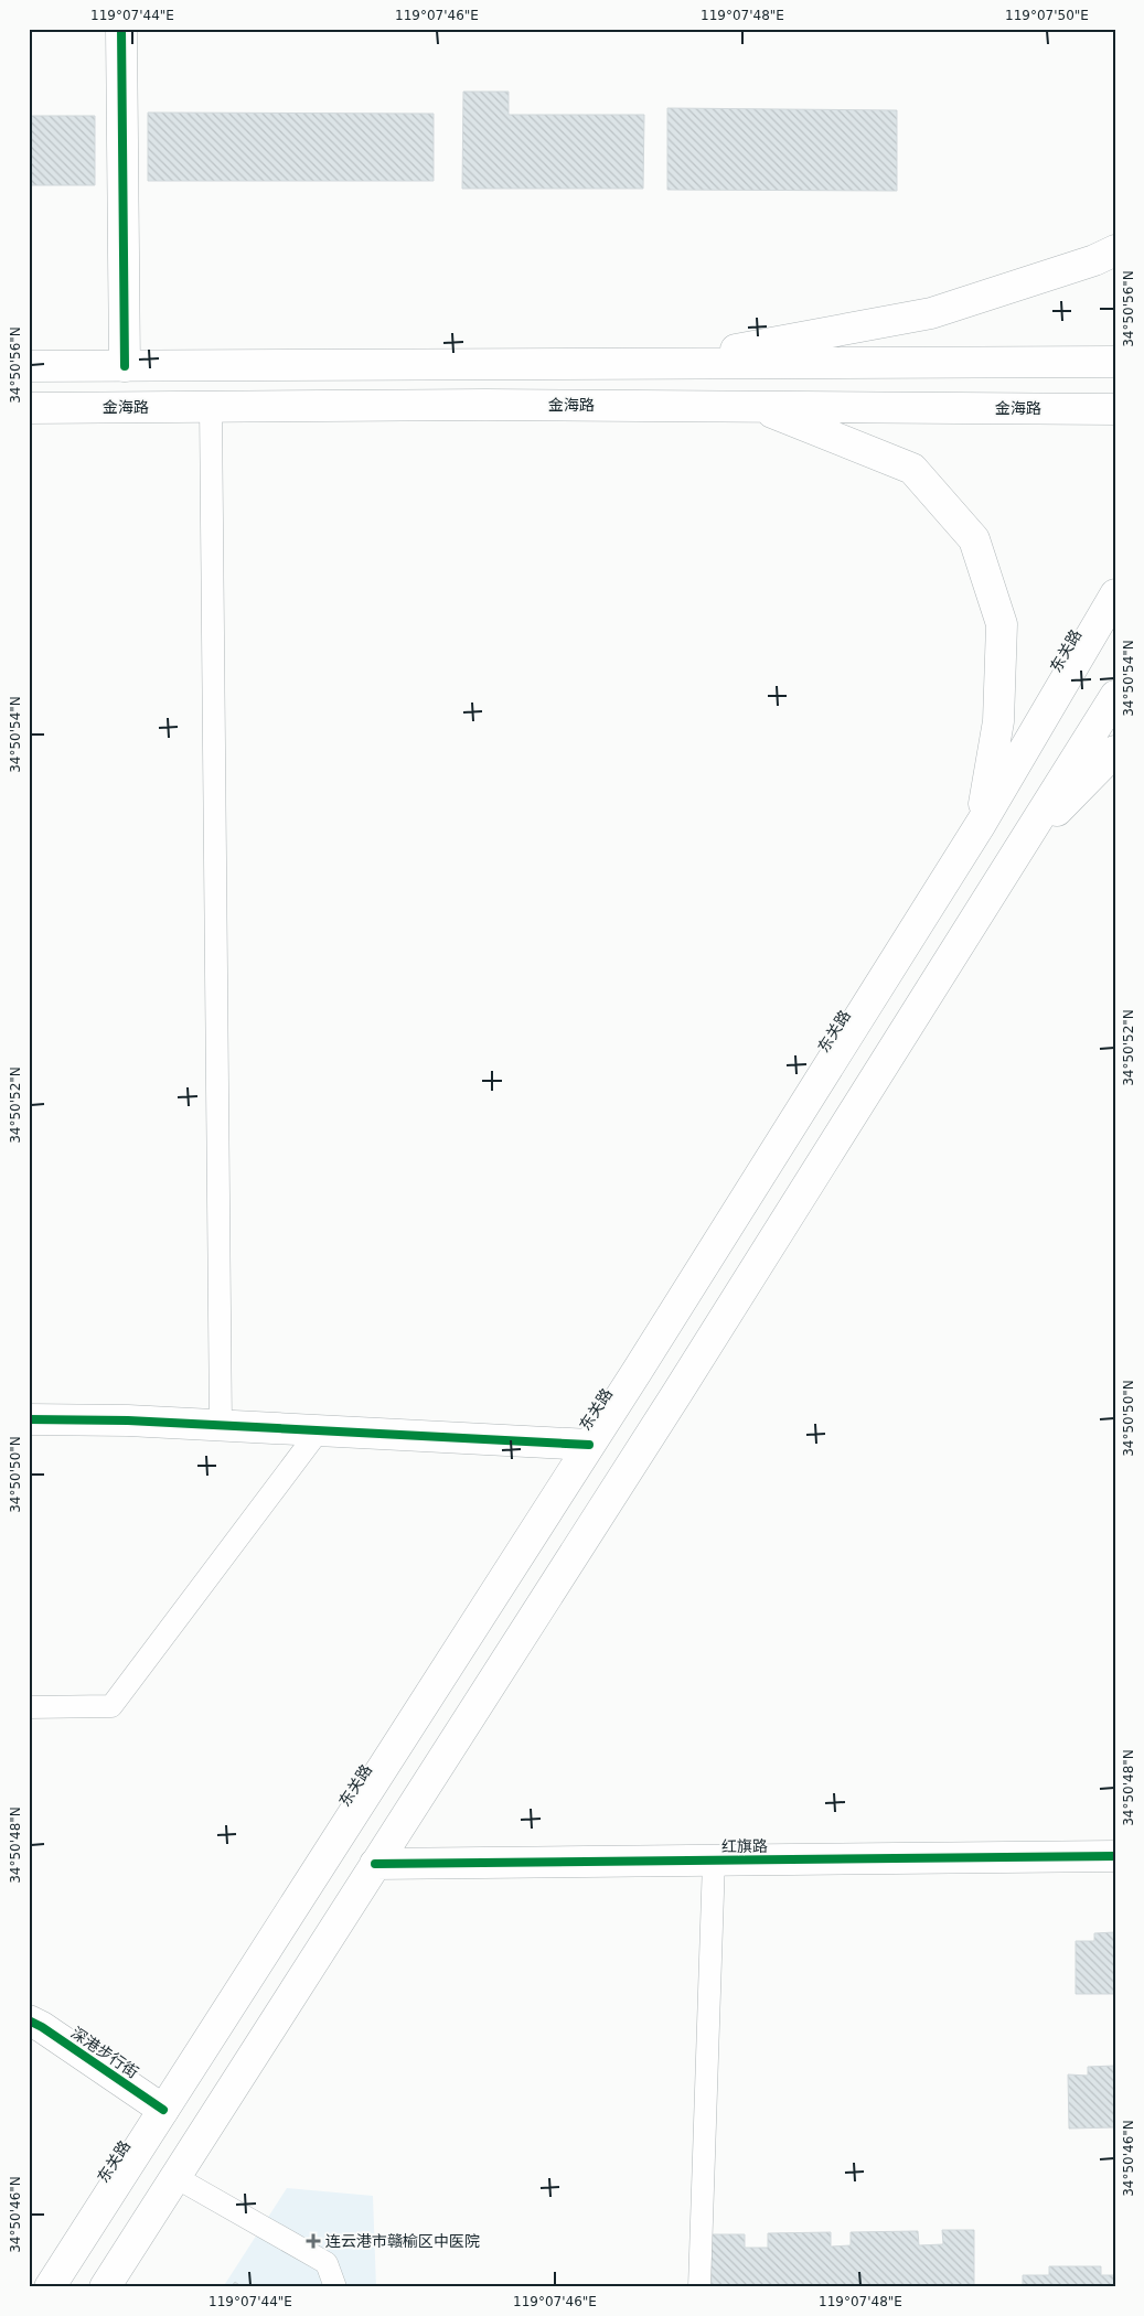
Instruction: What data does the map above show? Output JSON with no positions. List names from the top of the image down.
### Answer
{
  "streets": {
    "main road": [
      "金海路",
      "东关路",
      "红旗路",
      "深港步行街"
    ]
  },
  "crossings": [
    ["东关路", "深港步行街"]
  ],
  "places": {
    "health": ["连云港市赣榆区中医院"]
  },
  "coordinates": [
    "119°07'44\"E",
    "119°07'46\"E",
    "119°07'48\"E",
    "119°07'50\"E",
    "34°50'56\"N",
    "34°50'54\"N",
    "34°50'52\"N",
    "34°50'50\"N",
    "34°50'48\"N",
    "34°50'46\"N"
  ]
}
